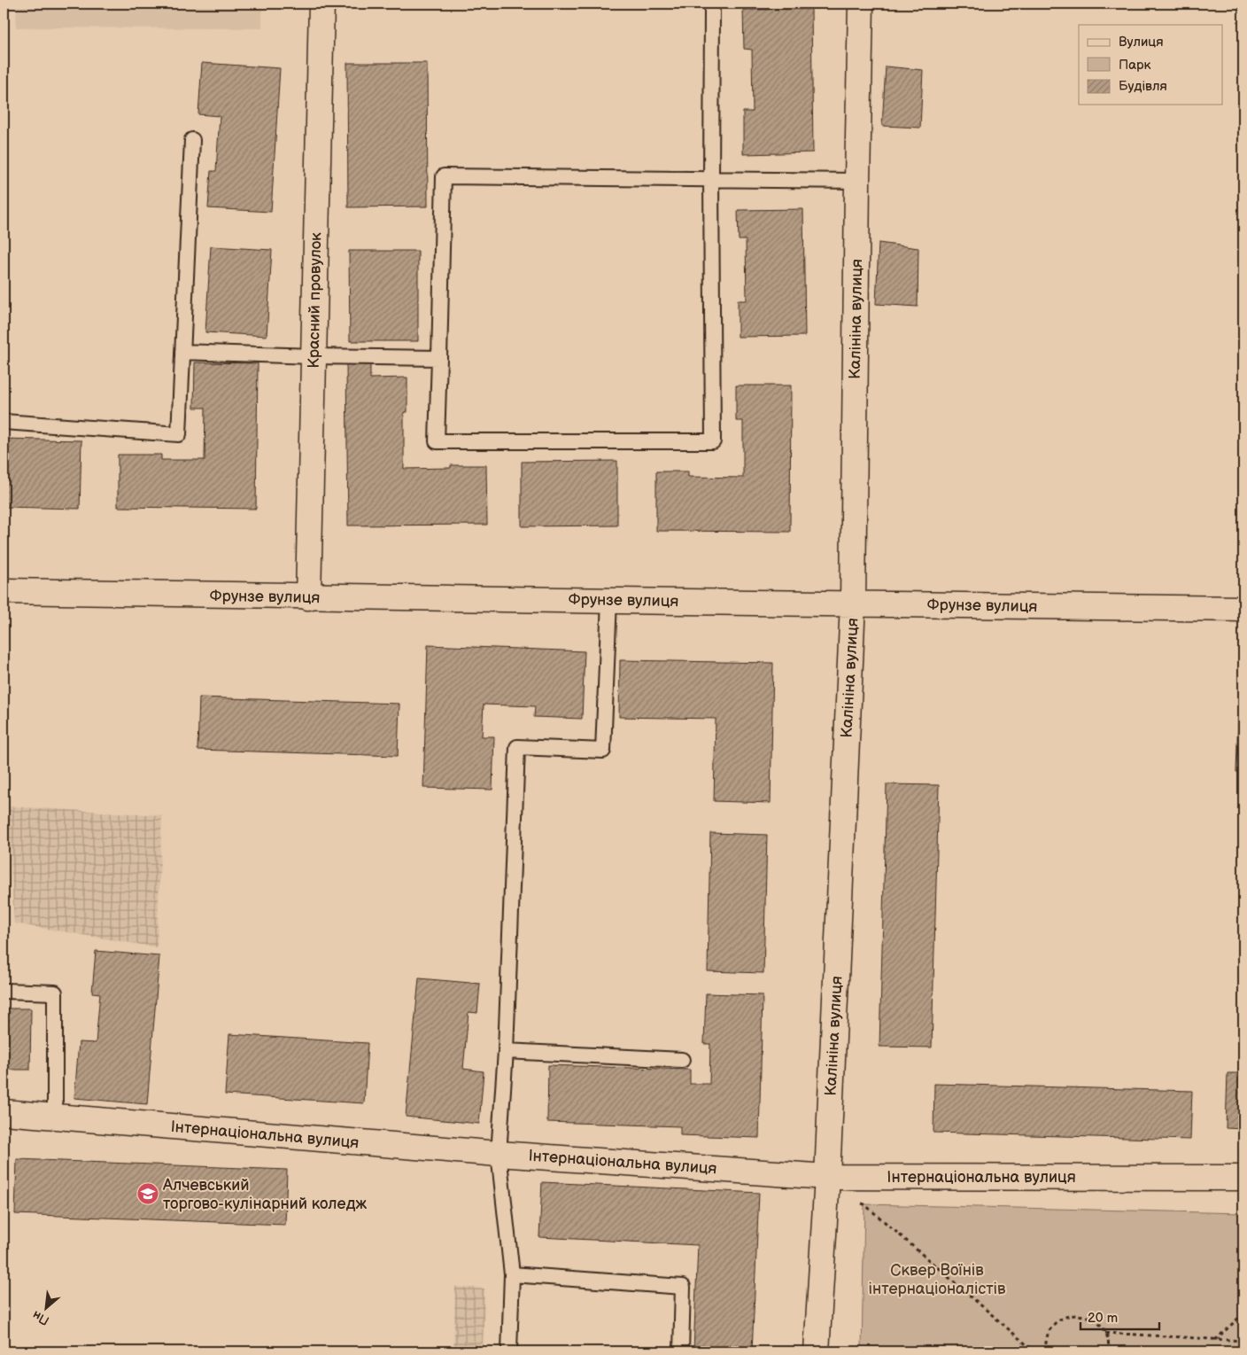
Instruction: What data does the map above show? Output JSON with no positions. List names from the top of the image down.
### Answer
{
  "streets": {
    "street": [
      "Красний провулок",
      "Калініна вулиця",
      "Фрунзе вулиця",
      "Інтернаціональна вулиця"
    ]
  },
  "crossings": [
    ["Красний провулок", "Фрунзе вулиця"],
    ["Калініна вулиця", "Фрунзе вулиця"],
    ["Калініна вулиця", "Інтернаціональна вулиця"]
  ],
  "parks": ["Сквер Воїнів інтернаціоналістів"],
  "places": {
    "school or university": ["Алчевський торгово-кулінарний коледж"]
  },
  "legend": ["Вулиця", "Парк", "Будівля"],
  "scale_bar": "20 m",
  "north": "bottom left"
}
